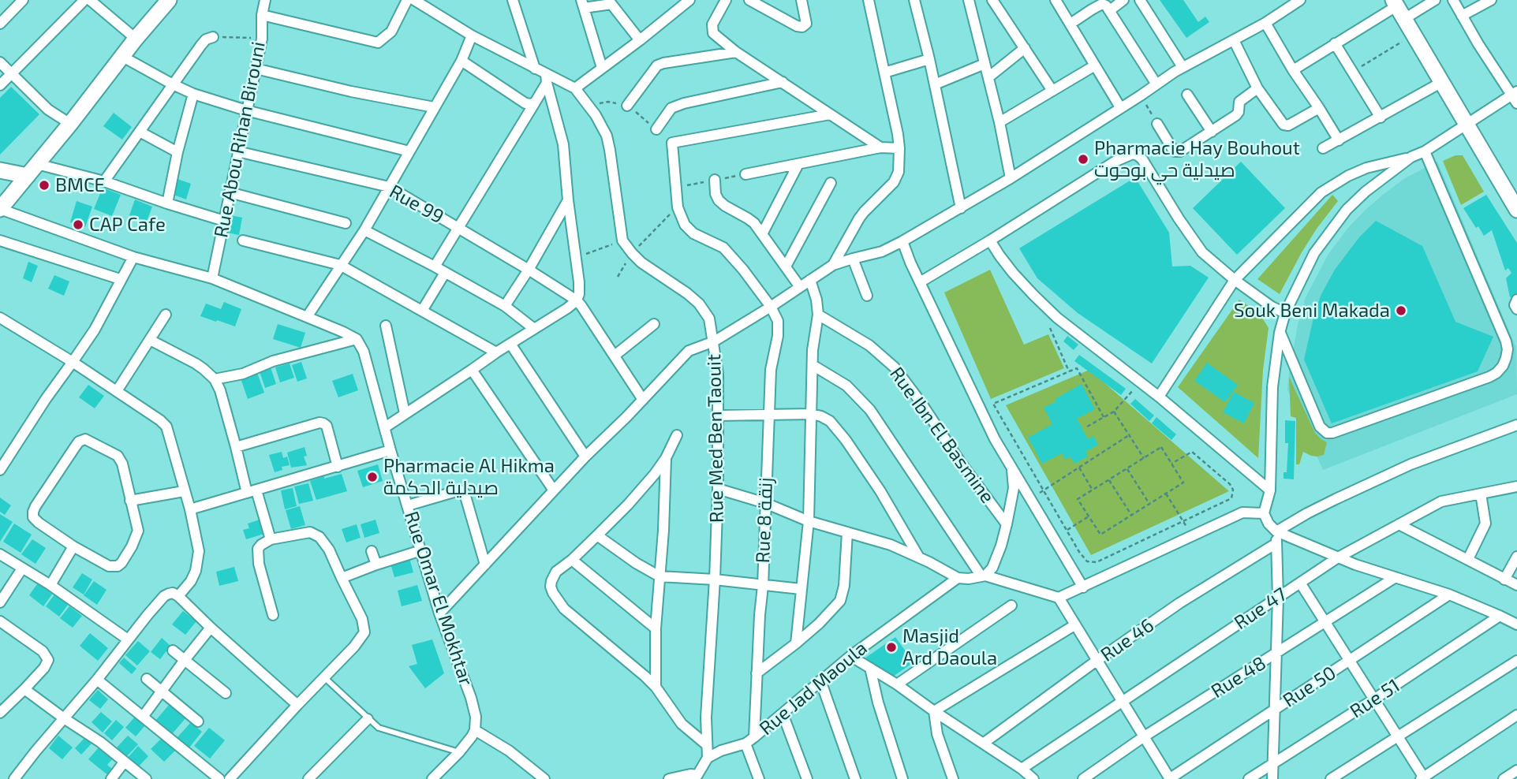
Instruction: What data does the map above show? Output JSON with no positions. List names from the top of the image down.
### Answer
{
  "streets": {
    "street": [
      "Rue Abou Rihan Birouni",
      "Rue 99",
      "Rue Ibn El Basmine",
      "Rue Med Ben Taouit",
      "Rue 8 زنقة",
      "Rue Omar El Mokhtar",
      "Rue 47",
      "Rue 46",
      "Rue 48",
      "Rue 50",
      "Rue Jad Maoula",
      "Rue 51"
    ]
  },
  "crossings": [
    ["Rue Abou Rihan Birouni", "Rue 99"],
    ["Rue Med Ben Taouit", "Rue Jad Maoula"],
    ["Rue 8 زنقة", "Rue Jad Maoula"]
  ],
  "places": [
    "Pharmacie Hay Bouhout صيدلية حي بوحوت",
    "BMCE",
    "CAP Cafe",
    "Souk Beni Makada",
    "Pharmacie Al Hikma صيدلية الحكمة",
    "Masjid Ard Daoula"
  ]
}
